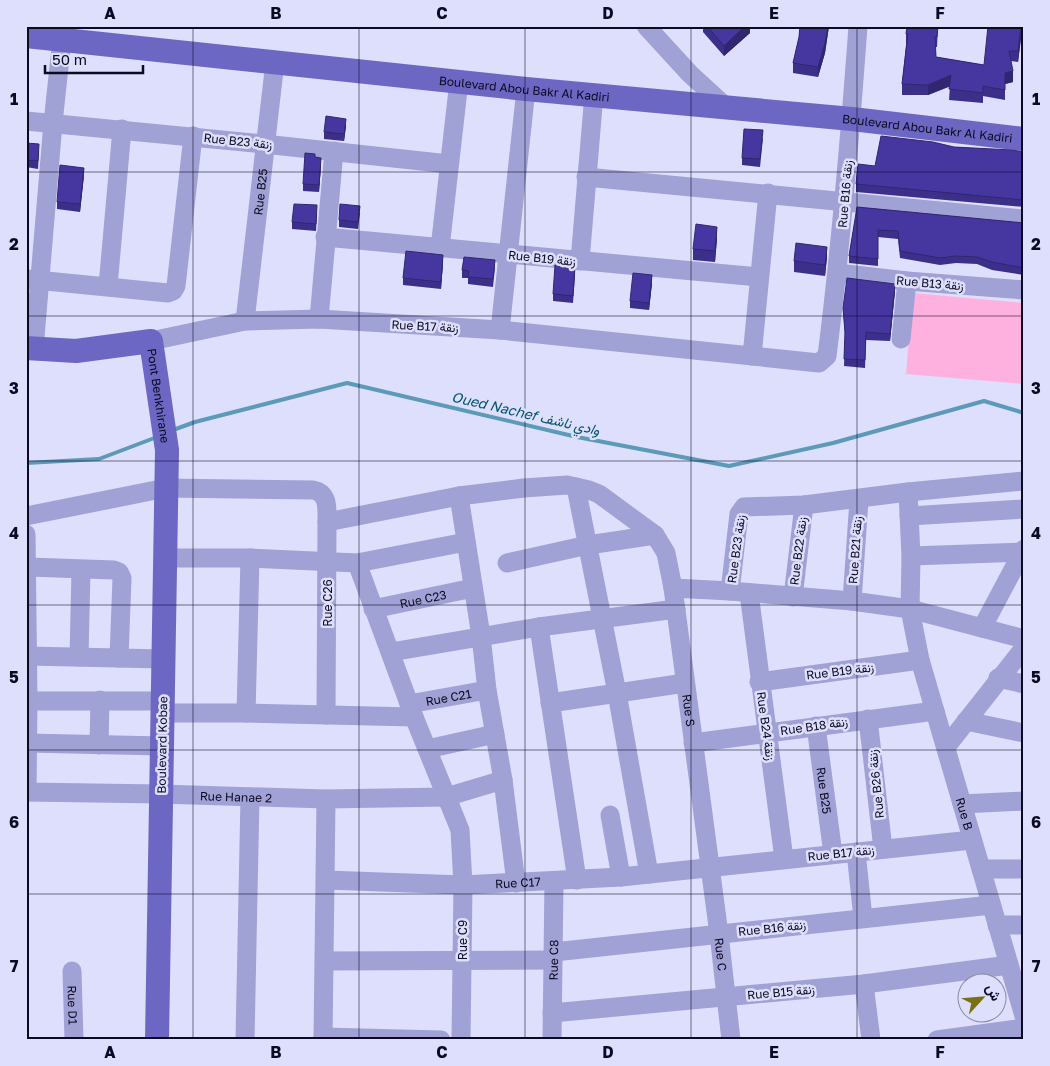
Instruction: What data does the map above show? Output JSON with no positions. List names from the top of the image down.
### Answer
{
  "streets": {
    "main road": [
      "Boulevard Abou Bakr Al Kadiri",
      "Rue B17 زنقة",
      "Pont Benkhirane",
      "Boulevard Kobae"
    ],
    "street": [
      "Rue B23 زنقة",
      "Rue B25",
      "Rue B16 زنقة",
      "Rue B19 زنقة",
      "Rue B13 زنقة",
      "Rue B21 زنقة",
      "Rue B22 زنقة",
      "Rue C23",
      "Rue C26",
      "Rue C21",
      "Rue S",
      "Rue B24 زنقة",
      "Rue B18 زنقة",
      "Rue B26 زنقة",
      "Rue Hanae 2",
      "Rue B",
      "Rue C17",
      "Rue C9",
      "Rue C",
      "Rue C8",
      "Rue B15 زنقة",
      "Rue D1"
    ]
  },
  "crossings": [
    ["Boulevard Abou Bakr Al Kadiri", "Rue B25"],
    ["Boulevard Abou Bakr Al Kadiri", "Rue B16 زنقة"],
    ["Rue B23 زنقة", "Rue B25"],
    ["Rue B23 زنقة", "Rue B22 زنقة"],
    ["Rue B25", "Rue B17 زنقة"],
    ["Rue B25", "Rue B18 زنقة"],
    ["Rue B16 زنقة", "Rue B13 زنقة"],
    ["Rue B16 زنقة", "Rue B17 زنقة"],
    ["Rue B16 زنقة", "Rue B"],
    ["Rue B16 زنقة", "Rue C9"],
    ["Rue B16 زنقة", "Rue C"],
    ["Rue B16 زنقة", "Rue C8"],
    ["Rue B19 زنقة", "Rue B24 زنقة"],
    ["Rue B19 زنقة", "Rue B"],
    ["Rue B17 زنقة", "Pont Benkhirane"],
    ["Rue B17 زنقة", "Rue S"],
    ["Rue B17 زنقة", "Rue B24 زنقة"],
    ["Rue B17 زنقة", "Rue B26 زنقة"],
    ["Rue B17 زنقة", "Rue B"],
    ["Rue B17 زنقة", "Rue C17"],
    ["Rue B17 زنقة", "Rue C"],
    ["Pont Benkhirane", "Boulevard Kobae"],
    ["Rue C23", "Rue C9"],
    ["Rue C26", "Rue C21"],
    ["Rue C26", "Boulevard Kobae"],
    ["Rue C21", "Boulevard Kobae"],
    ["Rue C21", "Rue C9"],
    ["Rue S", "Rue B18 زنقة"],
    ["Rue S", "Rue C17"],
    ["Rue S", "Rue C"],
    ["Rue B24 زنقة", "Rue B18 زنقة"],
    ["Rue B18 زنقة", "Rue B26 زنقة"],
    ["Rue B18 زنقة", "Rue B"],
    ["Boulevard Kobae", "Rue Hanae 2"],
    ["Rue Hanae 2", "Rue C9"],
    ["Rue B", "Rue B15 زنقة"],
    ["Rue C17", "Rue C9"],
    ["Rue C17", "Rue C"],
    ["Rue C17", "Rue C8"],
    ["Rue C", "Rue B15 زنقة"],
    ["Rue C8", "Rue B15 زنقة"]
  ],
  "water": ["Oued Nachef وادي ناشف"],
  "scale_bar": "50 m",
  "north": "top right",
  "grid": {
    "columns": [
      "A",
      "B",
      "C",
      "D",
      "E",
      "F"
    ],
    "rows": [
      "1",
      "2",
      "3",
      "4",
      "5",
      "6",
      "7"
    ]
  }
}
